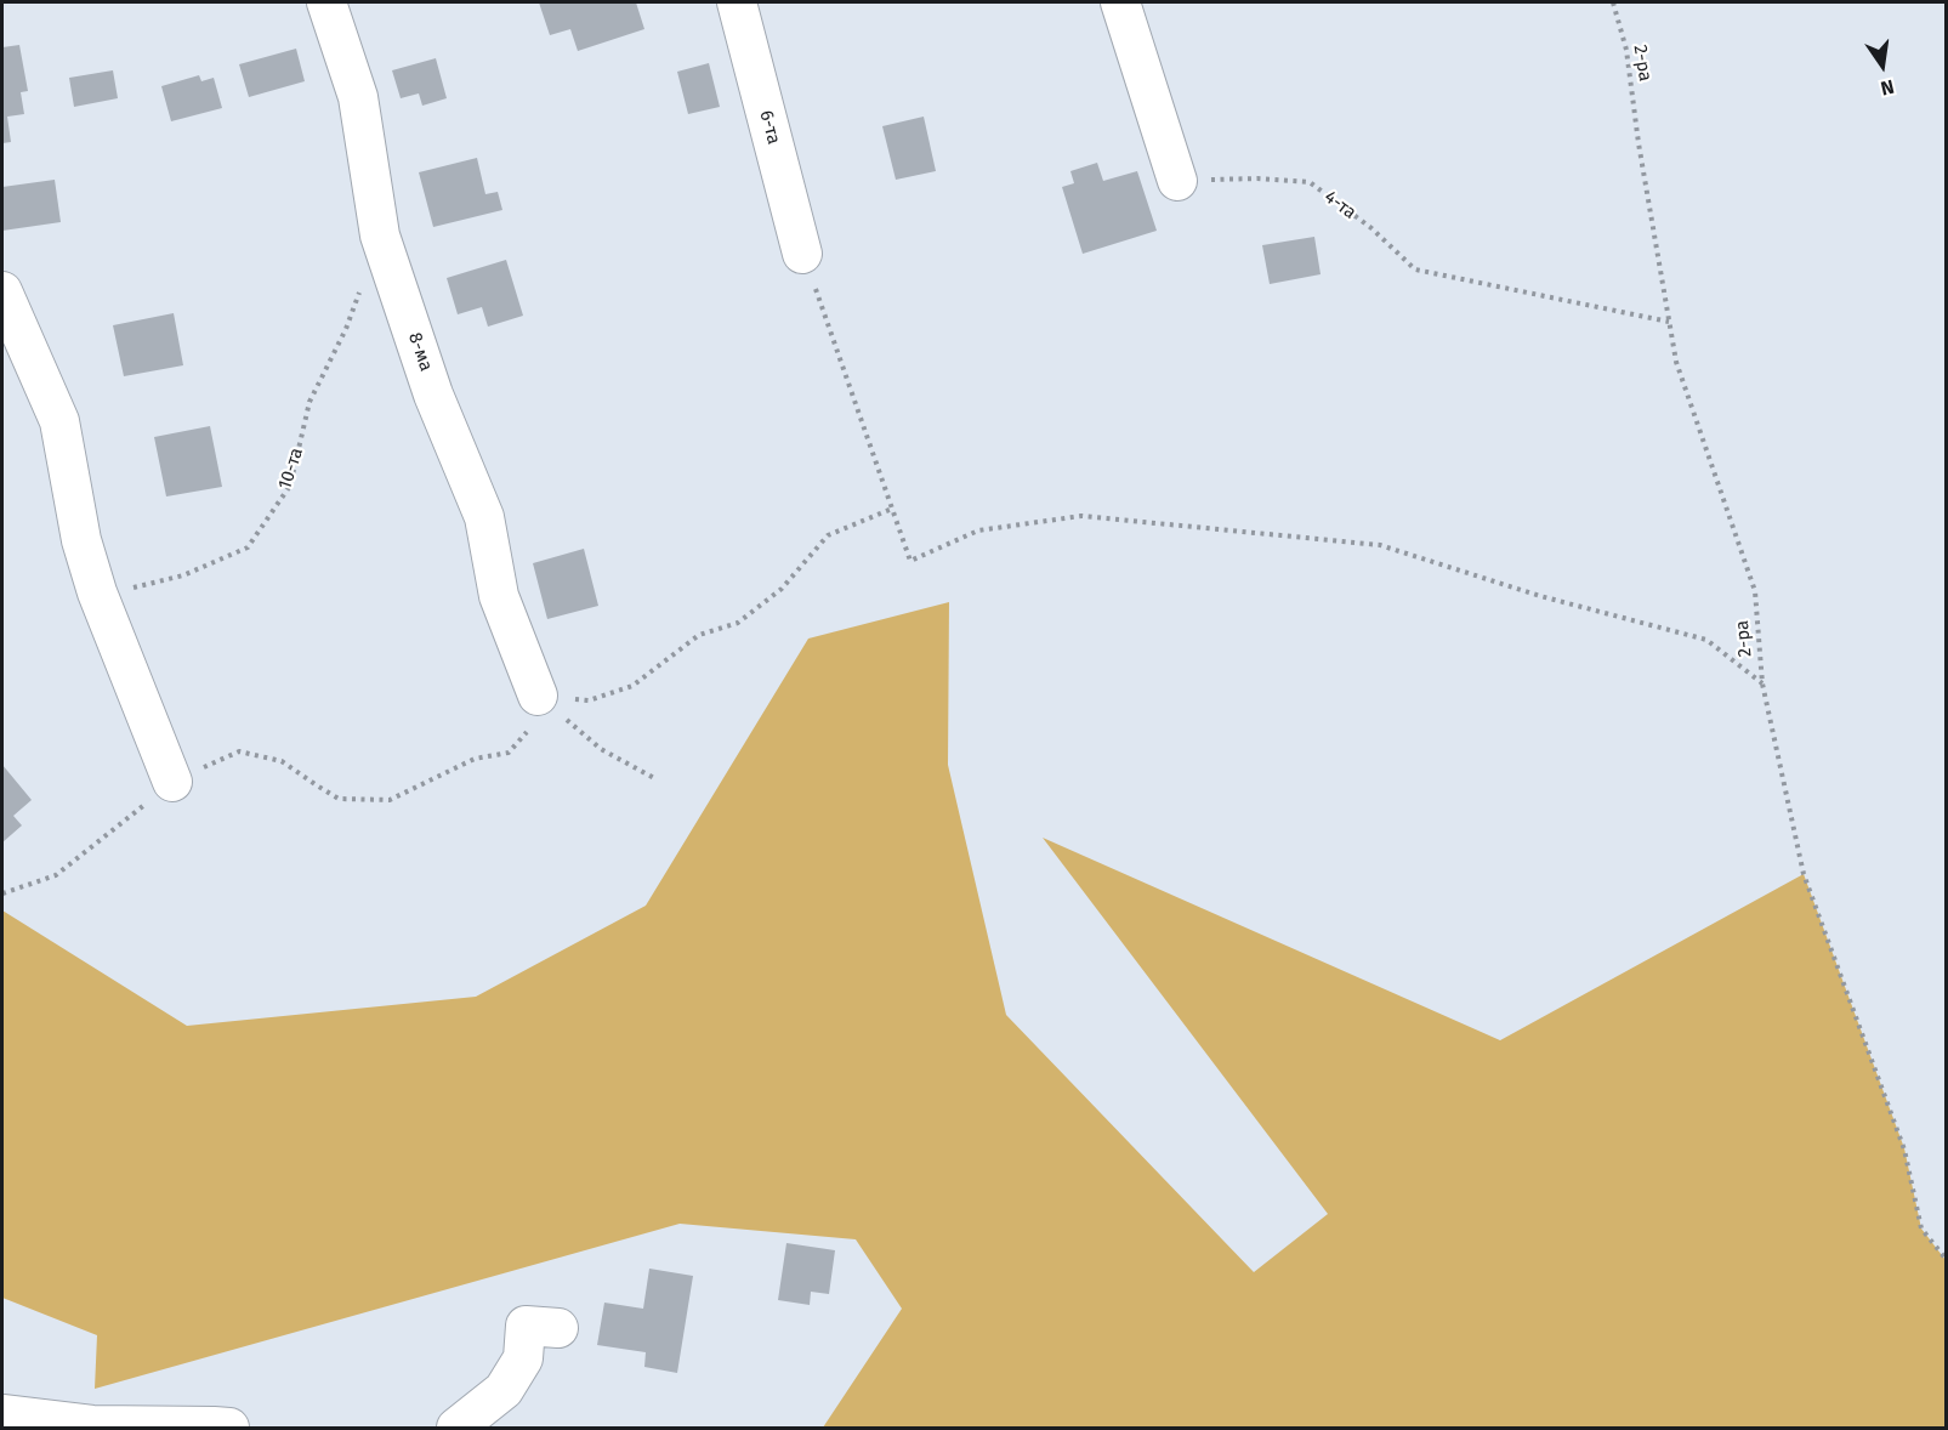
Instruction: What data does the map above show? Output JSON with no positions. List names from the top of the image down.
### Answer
{
  "streets": {
    "street": ["6-та", "8-ма"],
    "path": ["2-ра", "4-та", "10-та"]
  },
  "crossings": [
    ["2-ра", "4-та"]
  ],
  "north": "bottom"
}
